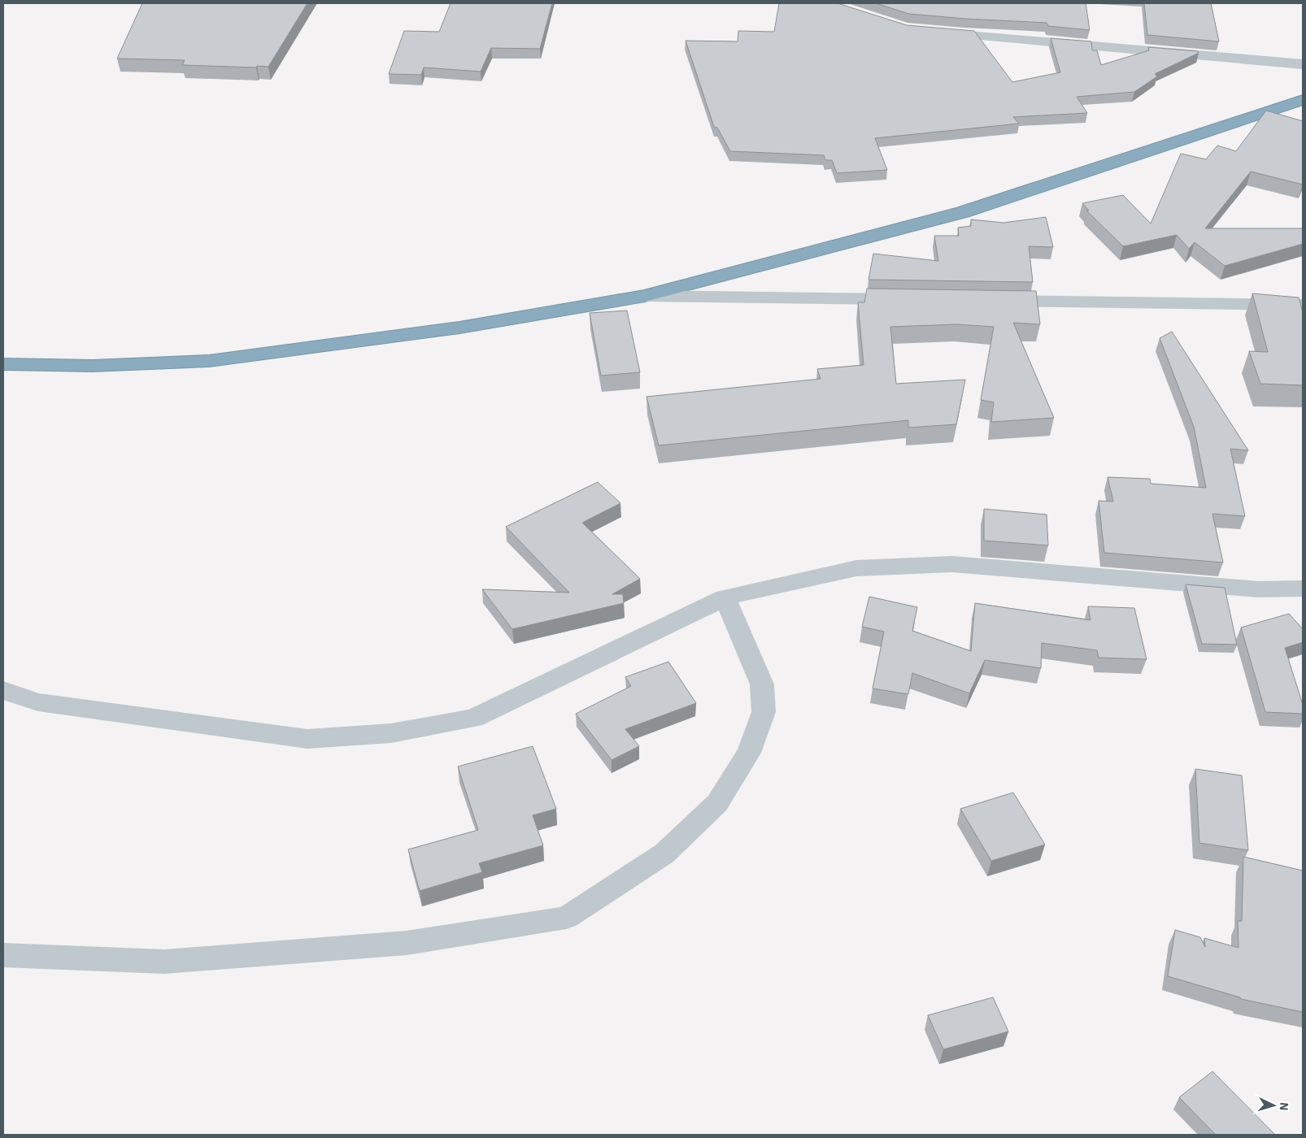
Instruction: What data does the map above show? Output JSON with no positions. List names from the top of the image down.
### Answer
{
  "north": "right"
}
